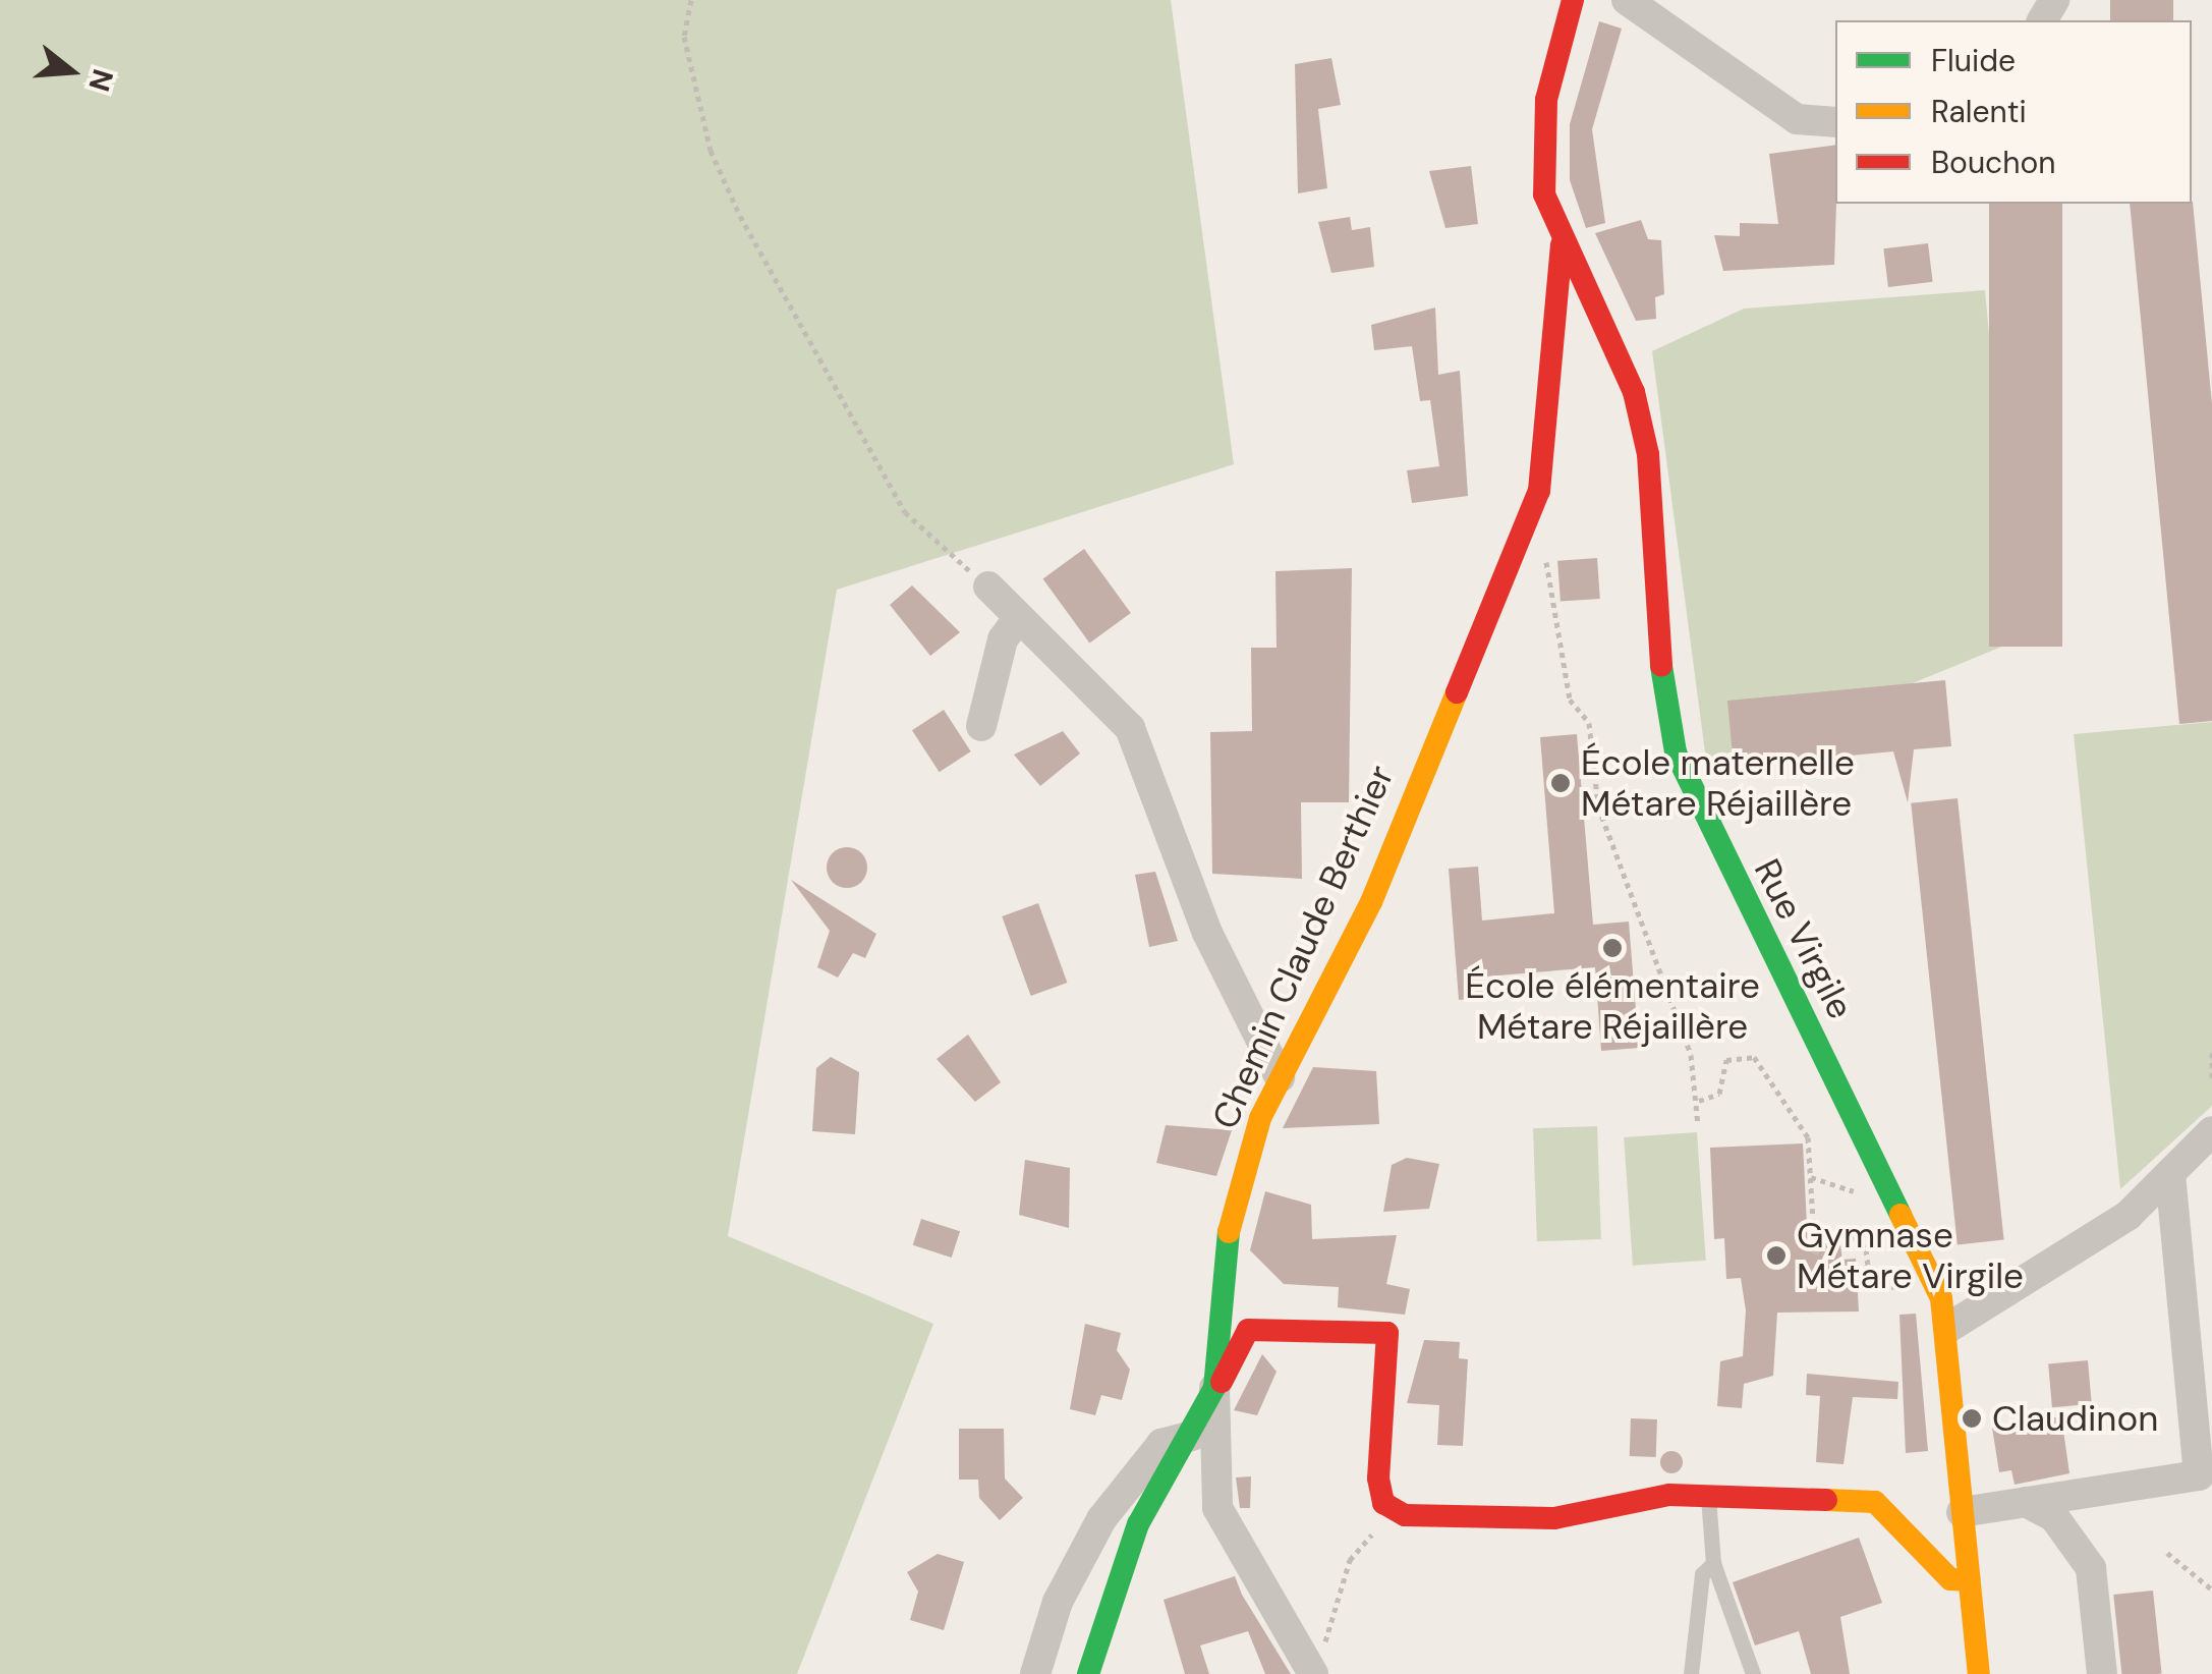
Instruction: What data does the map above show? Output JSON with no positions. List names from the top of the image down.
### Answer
{
  "streets": {
    "street": ["Rue Virgile", "Chemin Claude Berthier"]
  },
  "crossings": [
    ["Rue Virgile", "Chemin Claude Berthier"]
  ],
  "places": [
    "École maternelle Métare Réjaillère",
    "École élémentaire Métare Réjaillère",
    "Gymnase Métare Virgile",
    "Claudinon"
  ],
  "legend": ["Fluide", "Ralenti", "Bouchon"],
  "north": "right"
}
